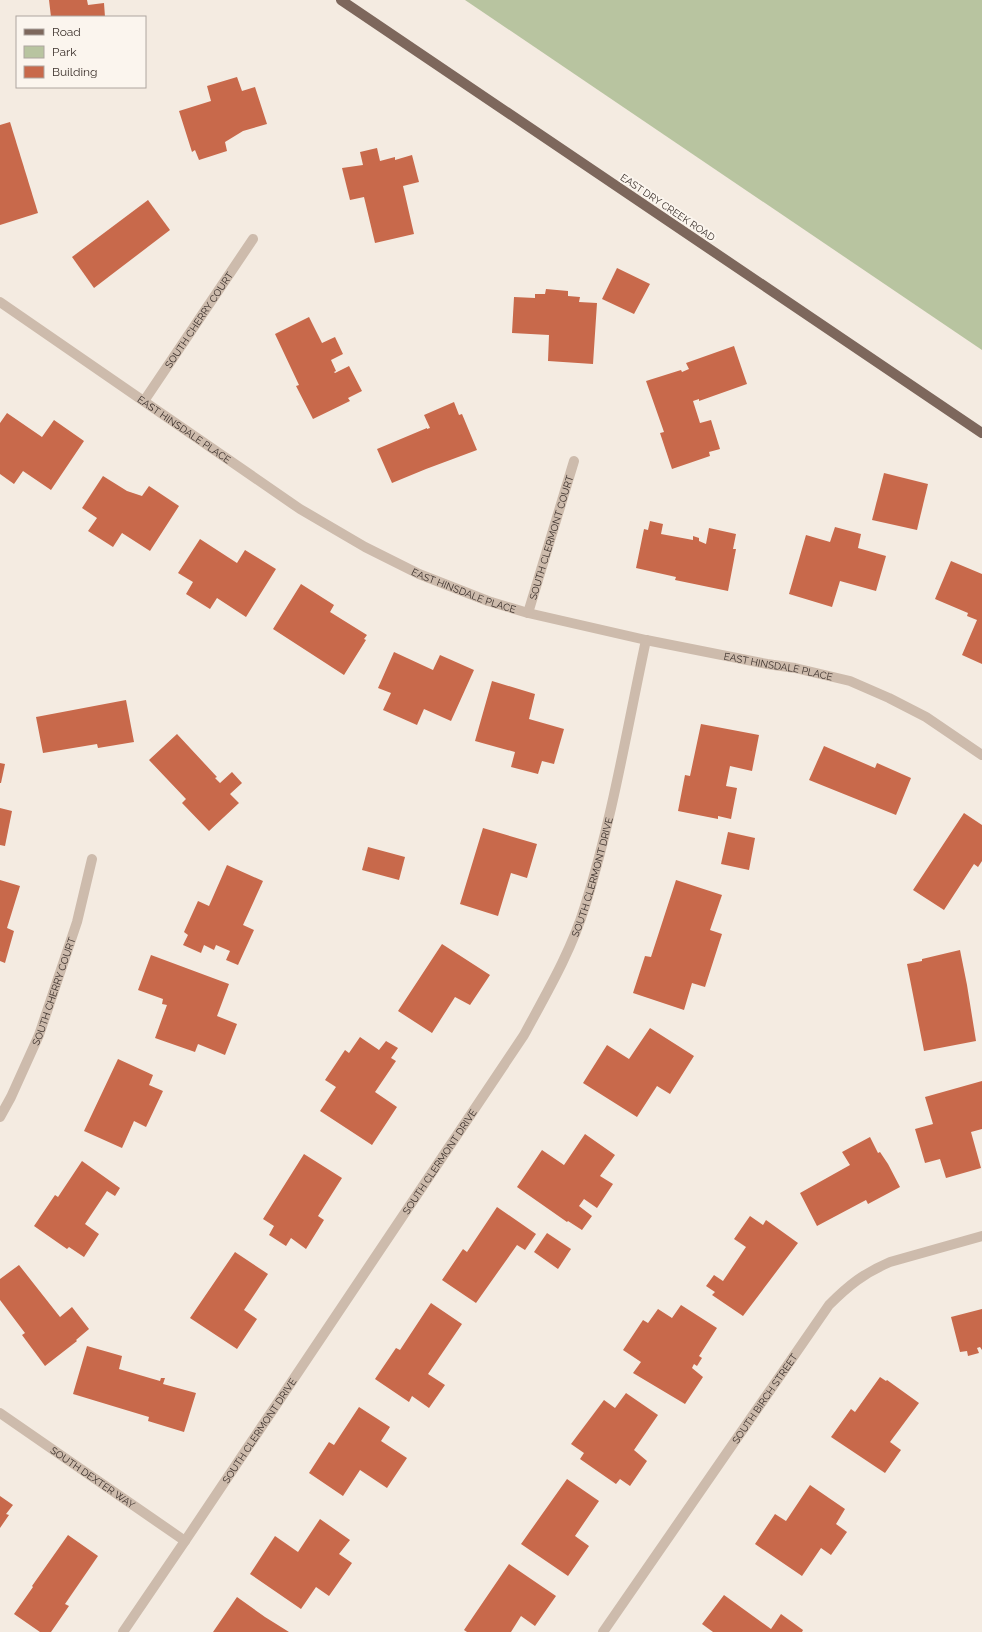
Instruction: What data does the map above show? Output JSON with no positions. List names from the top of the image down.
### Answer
{
  "streets": {
    "main road": ["EAST DRY CREEK ROAD"],
    "street": [
      "SOUTH CHERRY COURT",
      "EAST HINSDALE PLACE",
      "SOUTH CLERMONT COURT",
      "SOUTH CLERMONT DRIVE",
      "SOUTH BIRCH STREET",
      "SOUTH DEXTER WAY"
    ]
  },
  "crossings": [
    ["SOUTH CHERRY COURT", "EAST HINSDALE PLACE"],
    ["EAST HINSDALE PLACE", "SOUTH CLERMONT COURT"],
    ["EAST HINSDALE PLACE", "SOUTH CLERMONT DRIVE"],
    ["SOUTH CLERMONT DRIVE", "SOUTH DEXTER WAY"]
  ],
  "legend": ["Road", "Park", "Building"]
}
